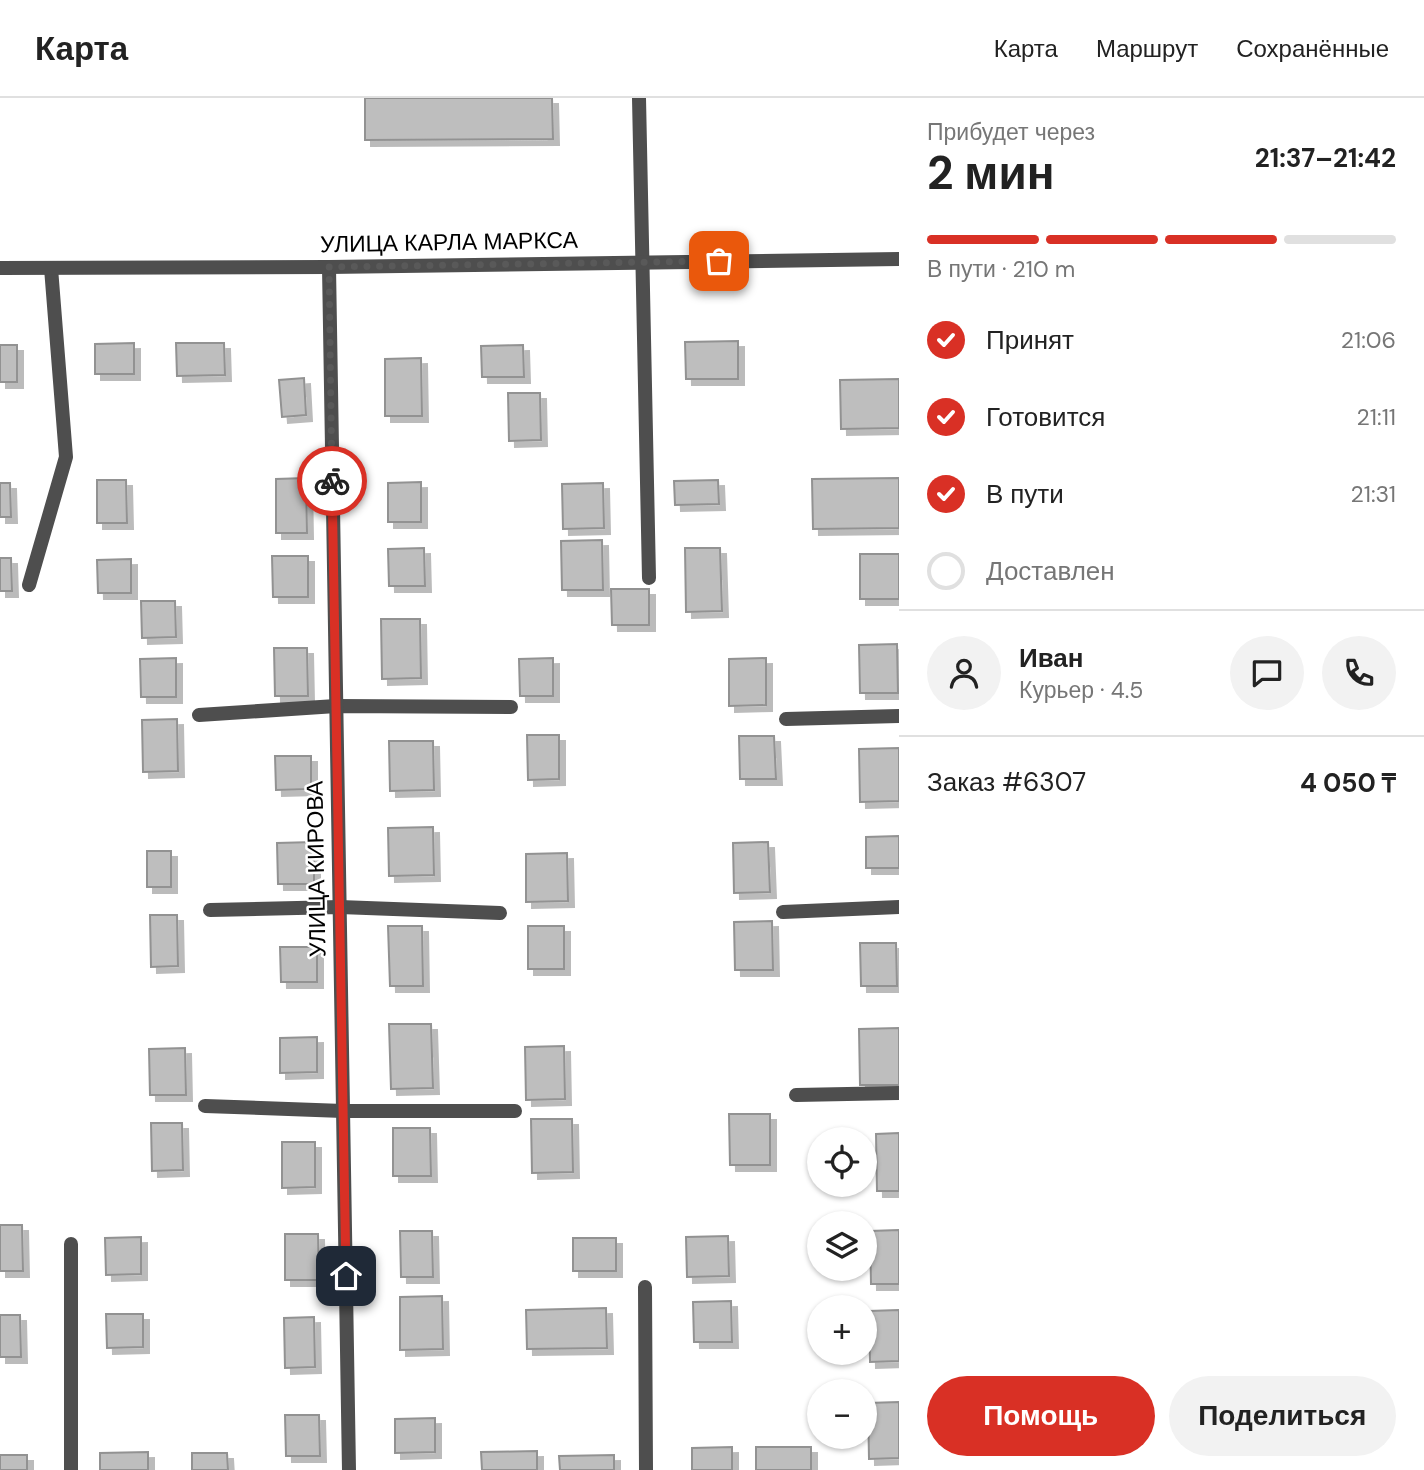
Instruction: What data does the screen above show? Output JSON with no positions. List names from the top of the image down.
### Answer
{
  "streets": {
    "street": ["УЛИЦА КАРЛА МАРКСА", "УЛИЦА КИРОВА"]
  },
  "crossings": [
    ["УЛИЦА КАРЛА МАРКСА", "УЛИЦА КИРОВА"]
  ],
  "page": {
    "header": "Карта",
    "nav": ["Карта", "Маршрут", "Сохранённые"],
    "heading": ["2 мин", "Прибудет через", "21:37–21:42"],
    "panel": [
      "Иван",
      "Курьер · 4.5",
      "Заказ #6307",
      "4 050 ₸"
    ],
    "bar": "В пути · 210 m",
    "list": [
      ["Принят", "21:06"],
      ["Готовится", "21:11"],
      ["В пути", "21:31"],
      "Доставлен"
    ],
    "map_buttons": ["+", "−"],
    "buttons": ["Помощь", "Поделиться"]
  }
}
